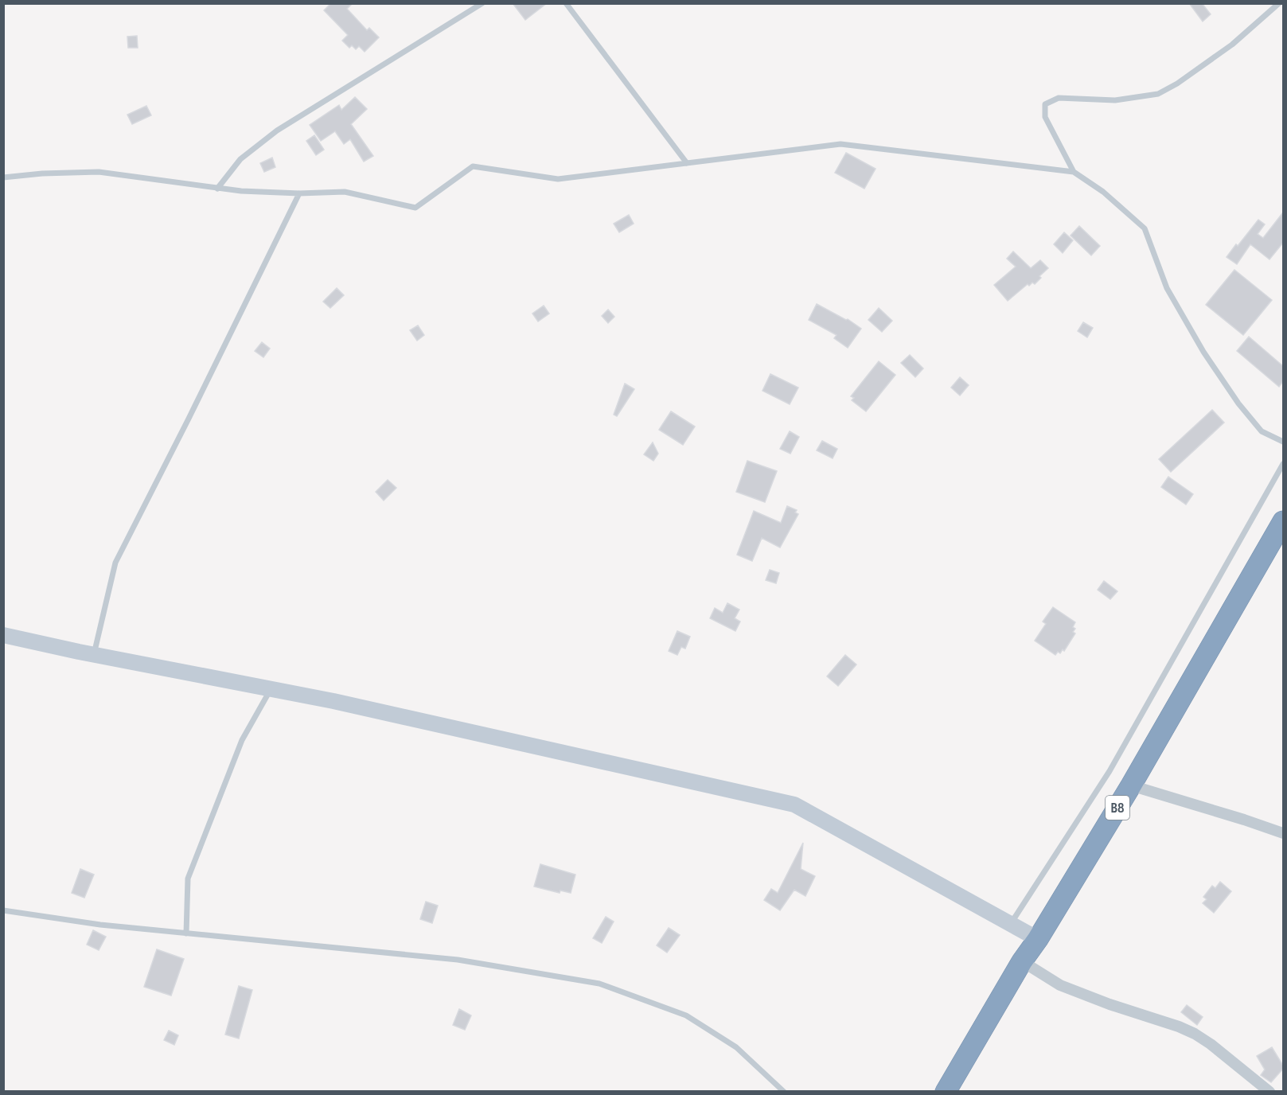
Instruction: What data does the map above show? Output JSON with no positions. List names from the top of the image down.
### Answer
{
  "streets": {
    "highway": ["B8"]
  }
}
